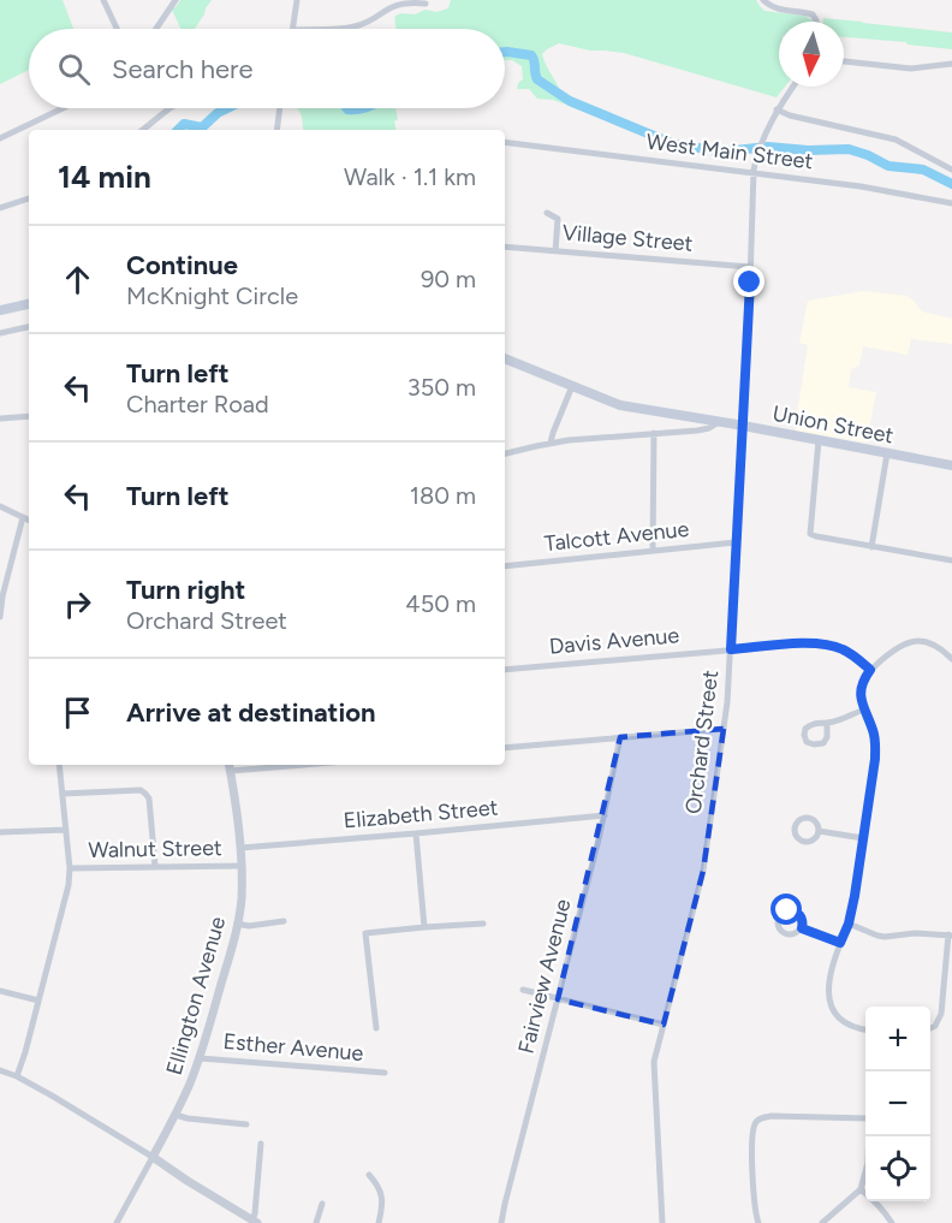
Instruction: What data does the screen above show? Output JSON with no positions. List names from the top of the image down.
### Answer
{
  "streets": {
    "main road": ["Union Street"],
    "street": [
      "West Main Street",
      "Village Street",
      "Talcott Avenue",
      "Davis Avenue",
      "Orchard Street",
      "Elizabeth Street",
      "Walnut Street",
      "Fairview Avenue",
      "Ellington Avenue",
      "Esther Avenue"
    ]
  },
  "crossings": [
    ["West Main Street", "Orchard Street"],
    ["Village Street", "Orchard Street"],
    ["Union Street", "Orchard Street"],
    ["Talcott Avenue", "Orchard Street"],
    ["Davis Avenue", "Orchard Street"],
    ["Elizabeth Street", "Fairview Avenue"],
    ["Elizabeth Street", "Ellington Avenue"],
    ["Walnut Street", "Ellington Avenue"],
    ["Ellington Avenue", "Esther Avenue"]
  ],
  "north": "bottom",
  "page": {
    "search": "Search here",
    "heading": ["14 min", "Walk · 1.1 km"],
    "list": [
      ["Continue", "McKnight Circle", "90 m"],
      ["Turn left", "Charter Road", "350 m"],
      ["Turn left", "180 m"],
      ["Turn right", "Orchard Street", "450 m"],
      "Arrive at destination"
    ],
    "map_buttons": ["+", "−"]
  }
}
